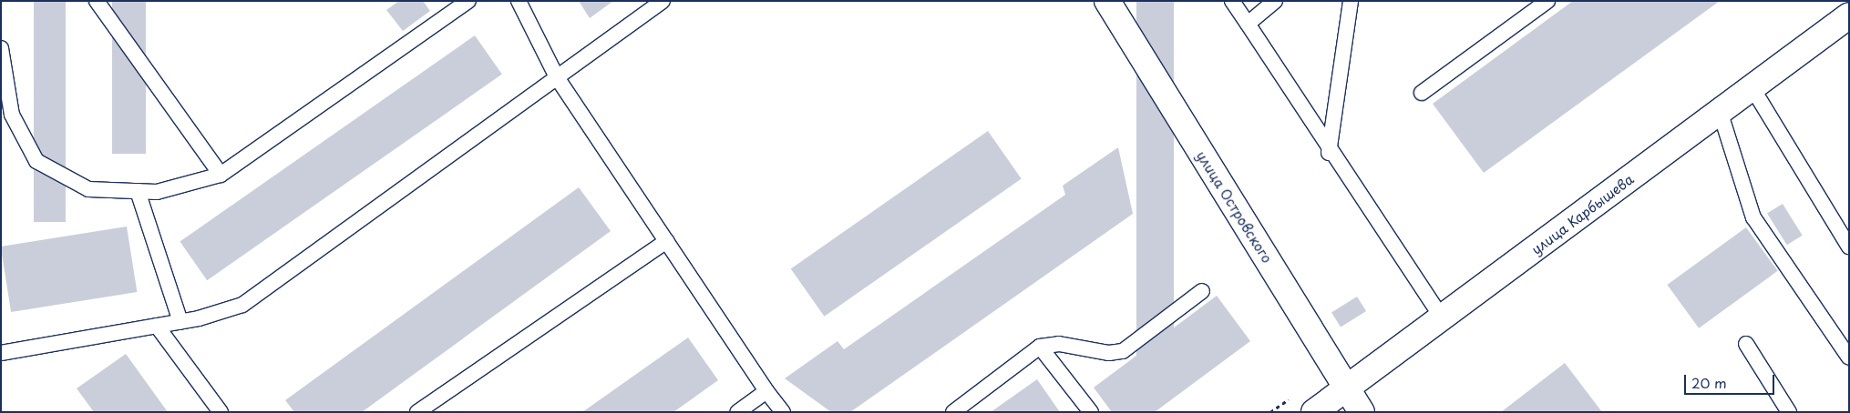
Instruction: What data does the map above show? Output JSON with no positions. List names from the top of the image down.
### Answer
{
  "streets": {
    "street": ["улица Островского", "улица Карбышева"]
  },
  "crossings": [
    ["улица Островского", "улица Карбышева"]
  ],
  "scale_bar": "20 m"
}
